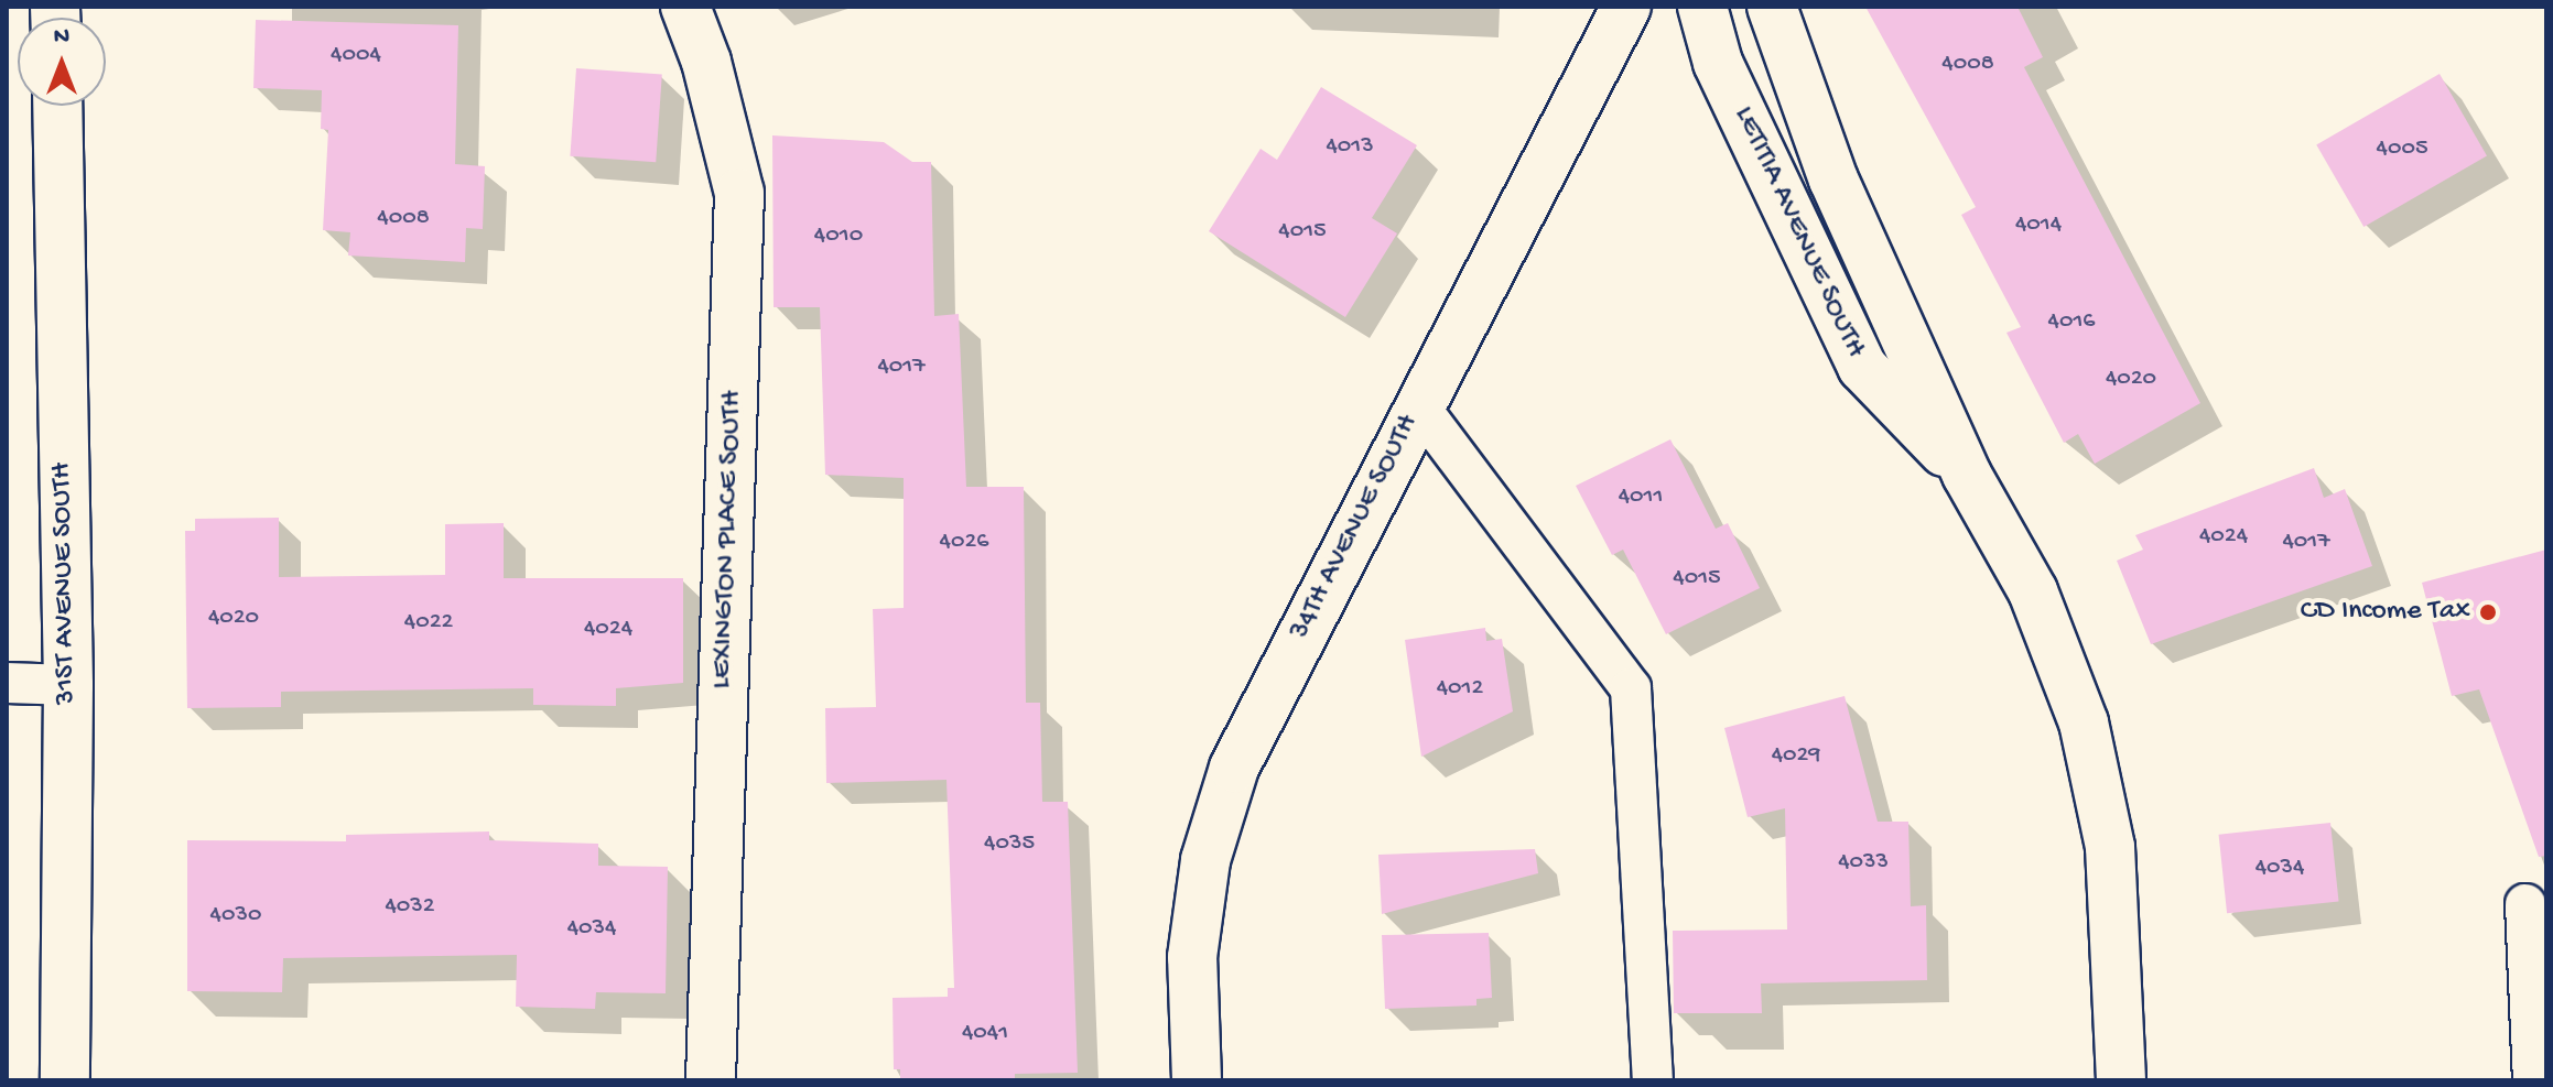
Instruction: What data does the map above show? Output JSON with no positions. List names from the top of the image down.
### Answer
{
  "streets": {
    "street": [
      "LETITIA AVENUE SOUTH",
      "34TH AVENUE SOUTH",
      "LEXINGTON PLACE SOUTH",
      "31ST AVENUE SOUTH"
    ]
  },
  "places": ["CD Income Tax"],
  "house_numbers": [
    "4004",
    "4008",
    "4013",
    "4005",
    "4008",
    "4014",
    "4015",
    "4010",
    "4016",
    "4017",
    "4020",
    "4011",
    "4024",
    "4026",
    "4017",
    "4015",
    "4020",
    "4022",
    "4024",
    "4012",
    "4029",
    "4035",
    "4033",
    "4034",
    "4032",
    "4030",
    "4034",
    "4041"
  ],
  "north": "top"
}
